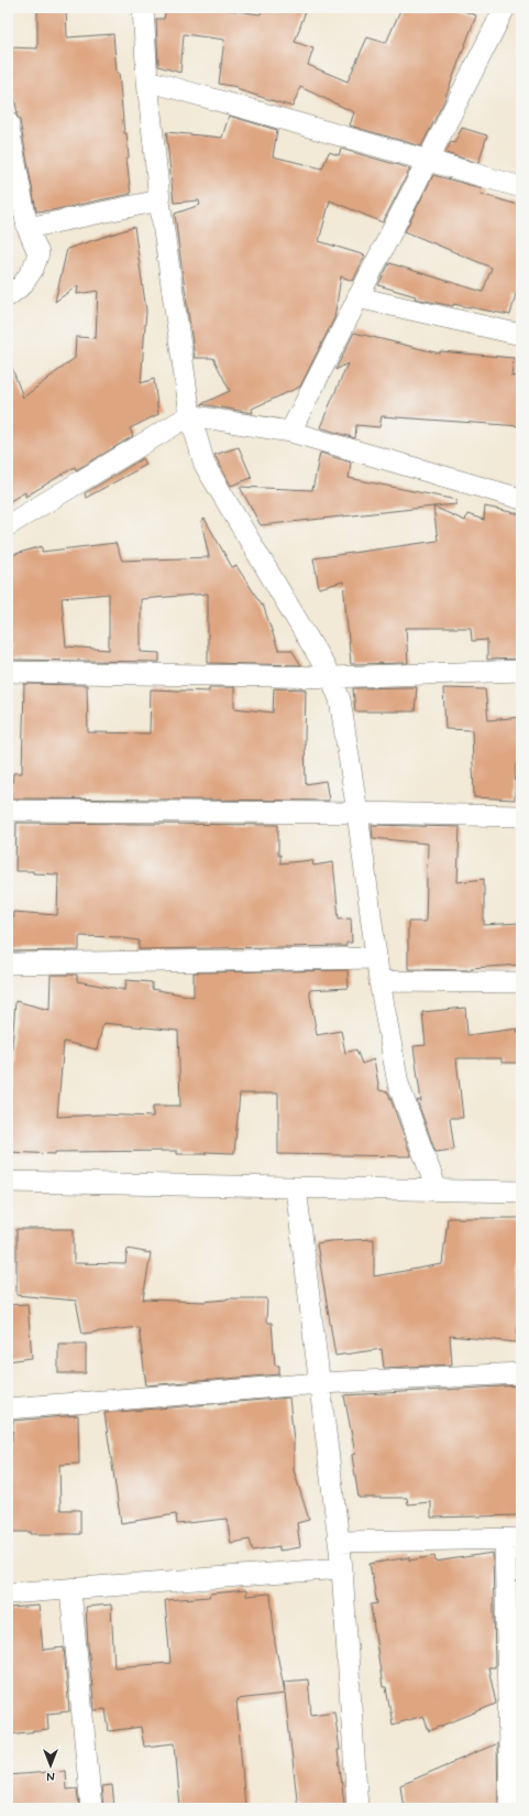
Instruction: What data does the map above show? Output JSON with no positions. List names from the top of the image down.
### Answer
{
  "north": "bottom"
}
